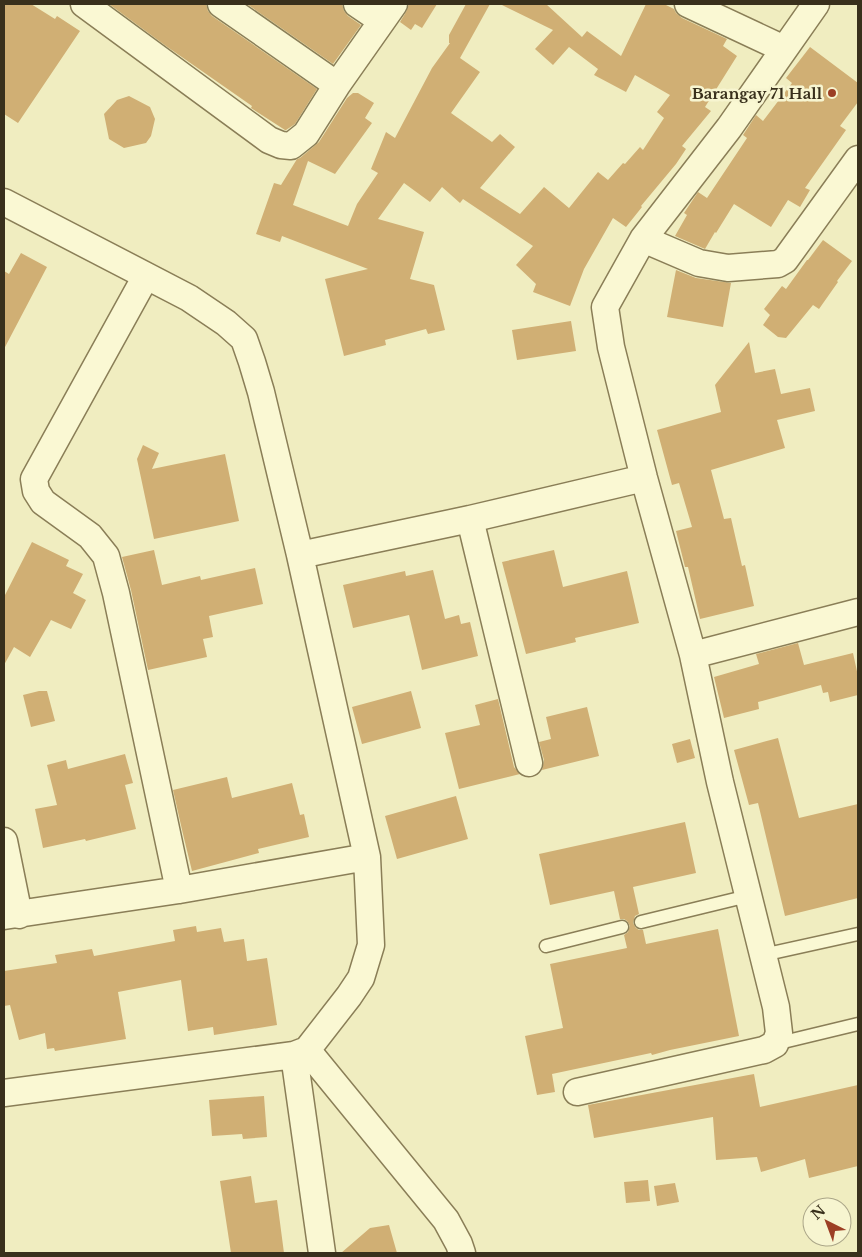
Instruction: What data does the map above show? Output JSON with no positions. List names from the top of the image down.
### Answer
{
  "places": ["Barangay 71 Hall"],
  "north": "top left"
}
